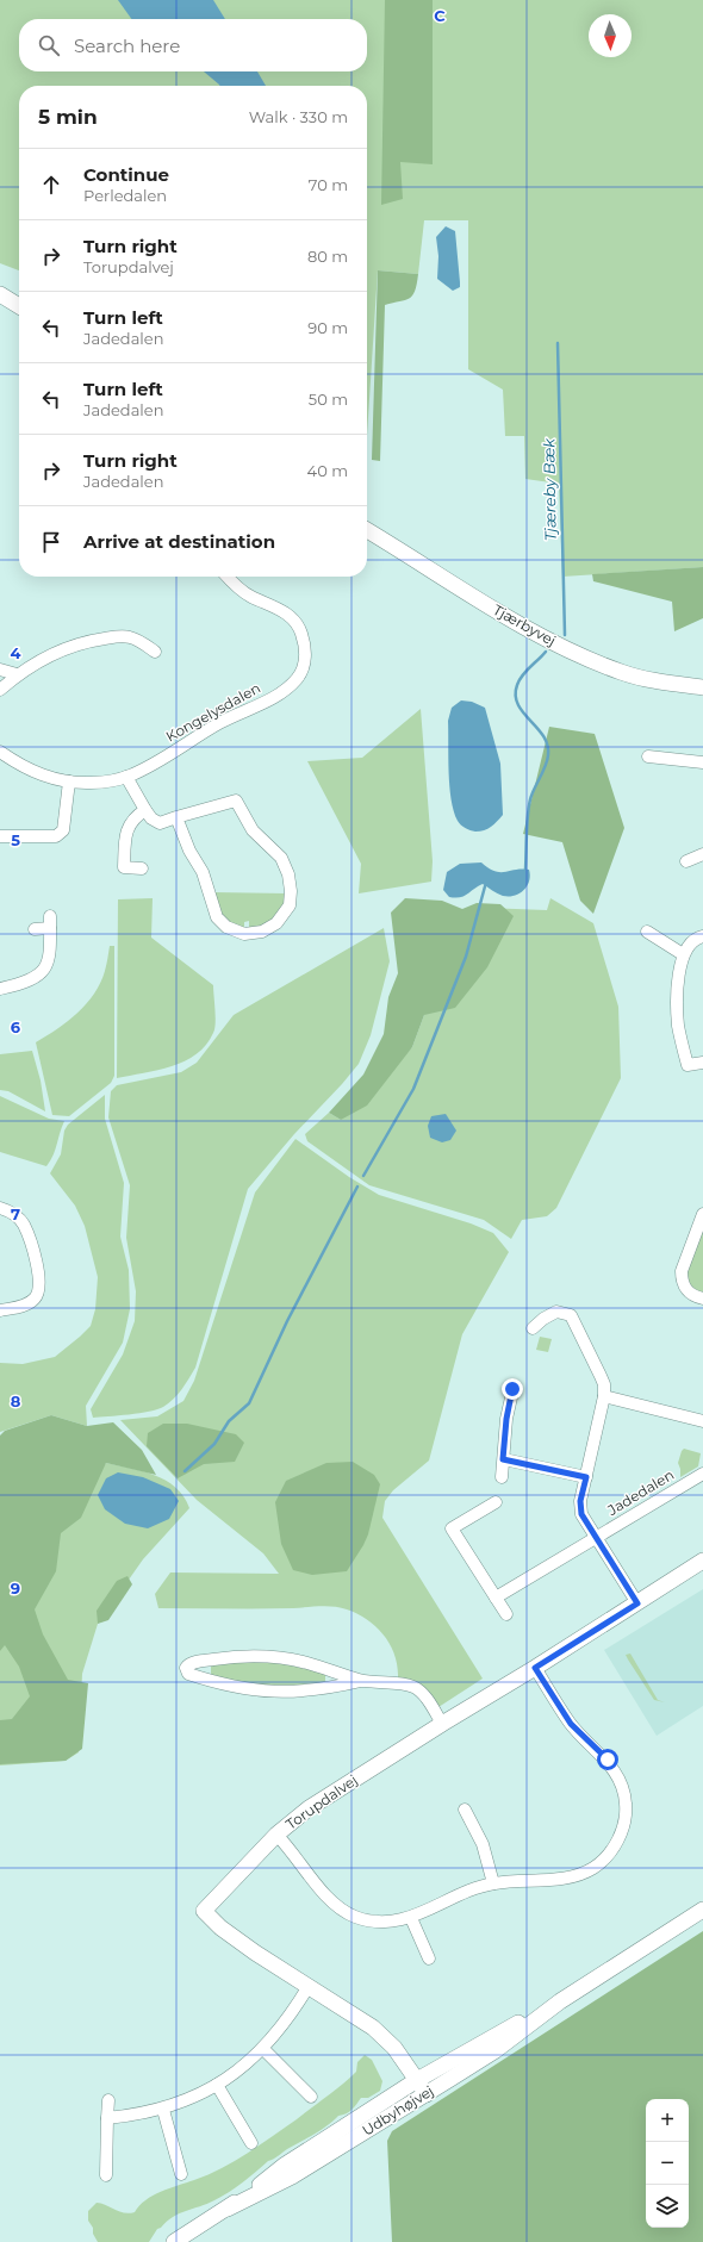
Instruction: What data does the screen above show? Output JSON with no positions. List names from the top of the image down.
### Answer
{
  "streets": {
    "street": [
      "Tjærbyvej",
      "Kongelysdalen",
      "Jadedalen",
      "Torupdalvej",
      "Udbyhøjvej"
    ]
  },
  "crossings": [
    ["Torupdalvej", "Udbyhøjvej"]
  ],
  "water": ["Tjæreby Bæk"],
  "north": "bottom",
  "page": {
    "search": "Search here",
    "heading": ["5 min", "Walk · 330 m"],
    "list": [
      ["Continue", "Perledalen", "70 m"],
      ["Turn right", "Torupdalvej", "80 m"],
      ["Turn left", "Jadedalen", "90 m"],
      ["Turn left", "Jadedalen", "50 m"],
      ["Turn right", "Jadedalen", "40 m"],
      "Arrive at destination"
    ],
    "map_buttons": ["+", "−"]
  },
  "grid": {
    "columns": ["C"],
    "rows": [
      "4",
      "5",
      "6",
      "7",
      "8",
      "9"
    ]
  }
}
